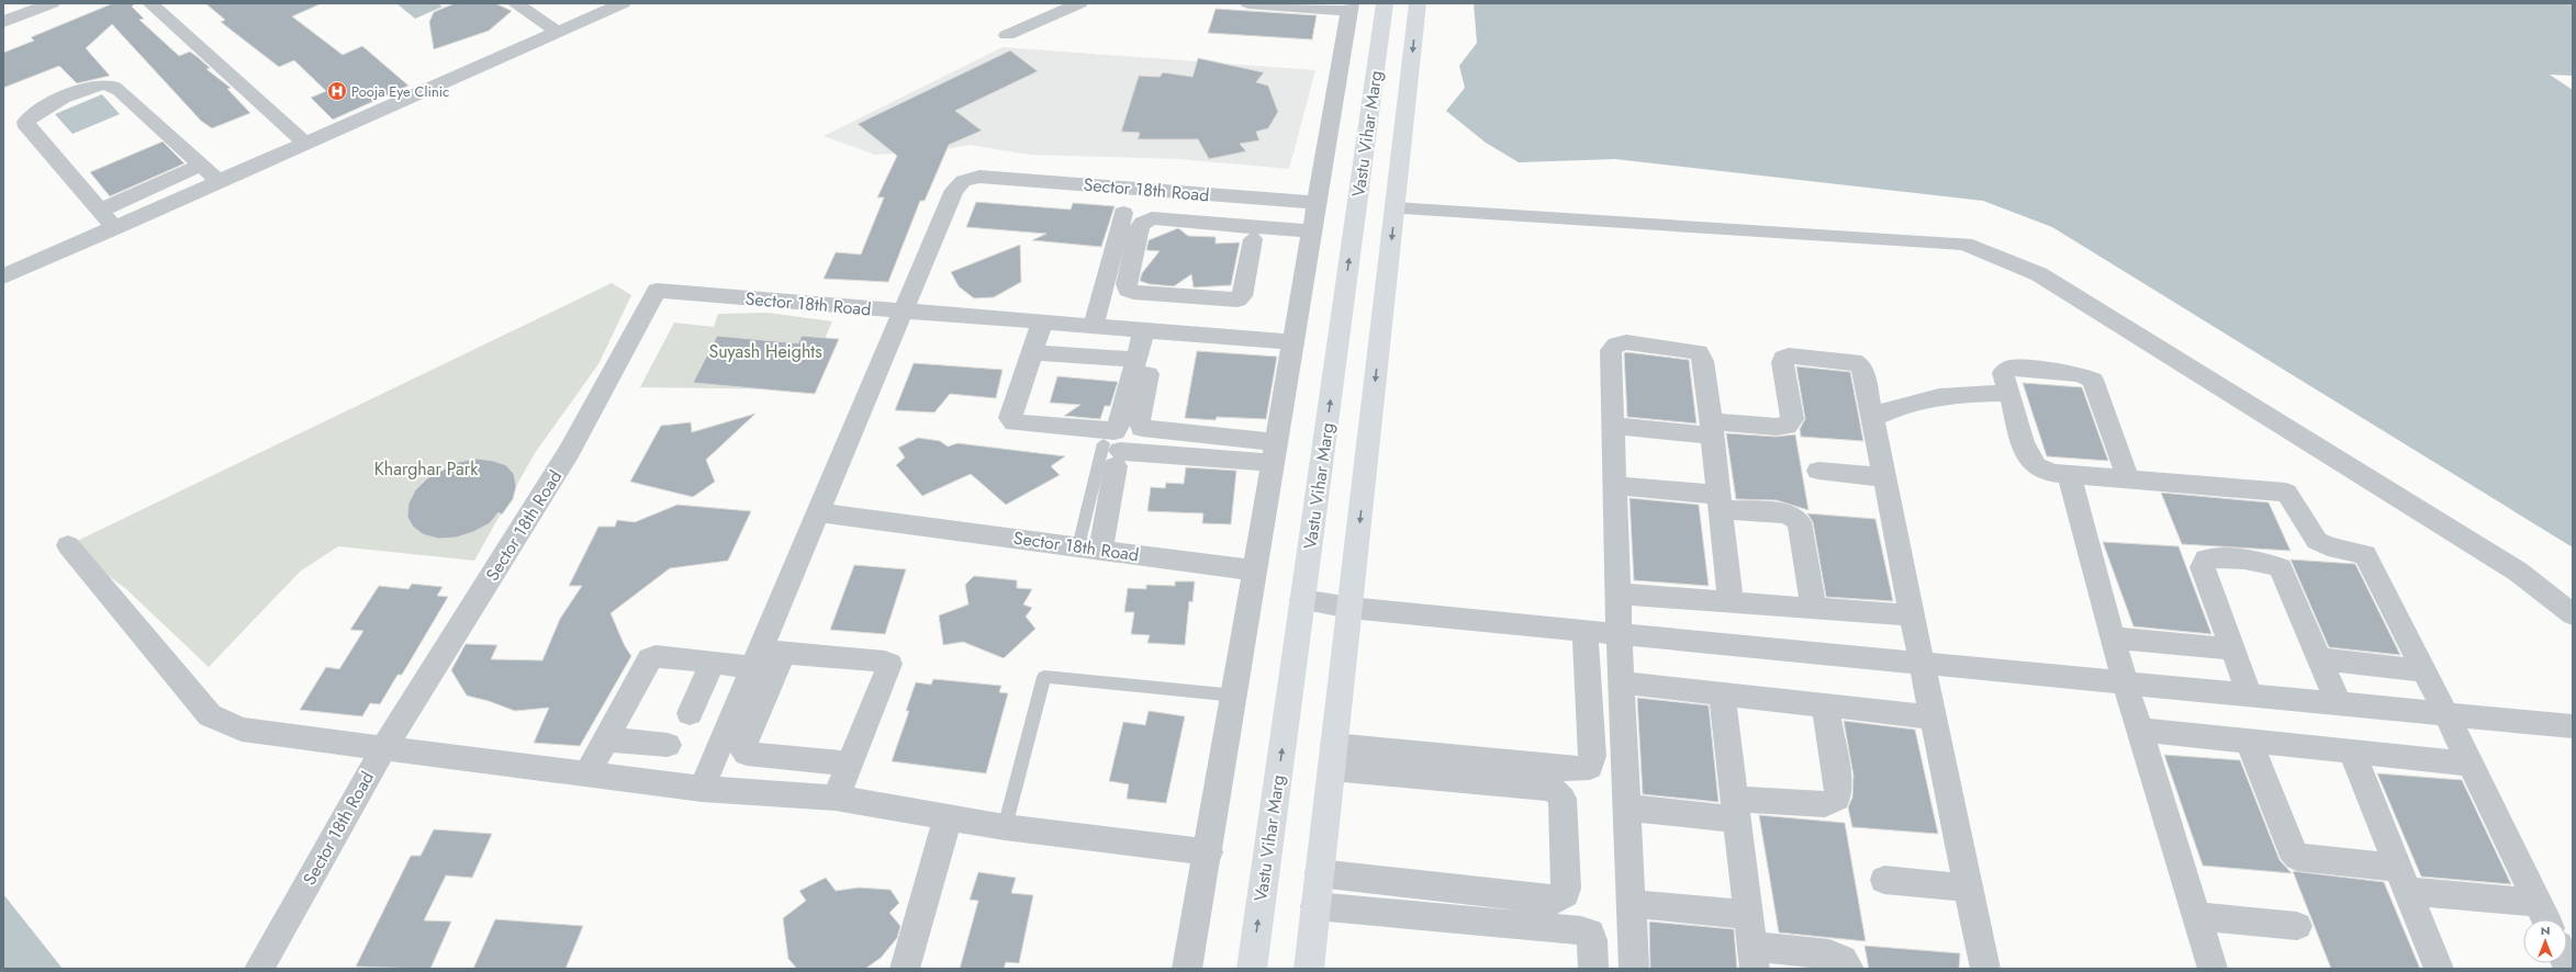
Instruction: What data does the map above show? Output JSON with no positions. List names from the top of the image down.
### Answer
{
  "streets": {
    "main road": ["Vastu Vihar Marg"],
    "street": ["Sector 18th Road"]
  },
  "parks": ["Suyash Heights", "Kharghar Park"],
  "places": {
    "hospital": ["Pooja Eye Clinic"]
  },
  "north": "top"
}
